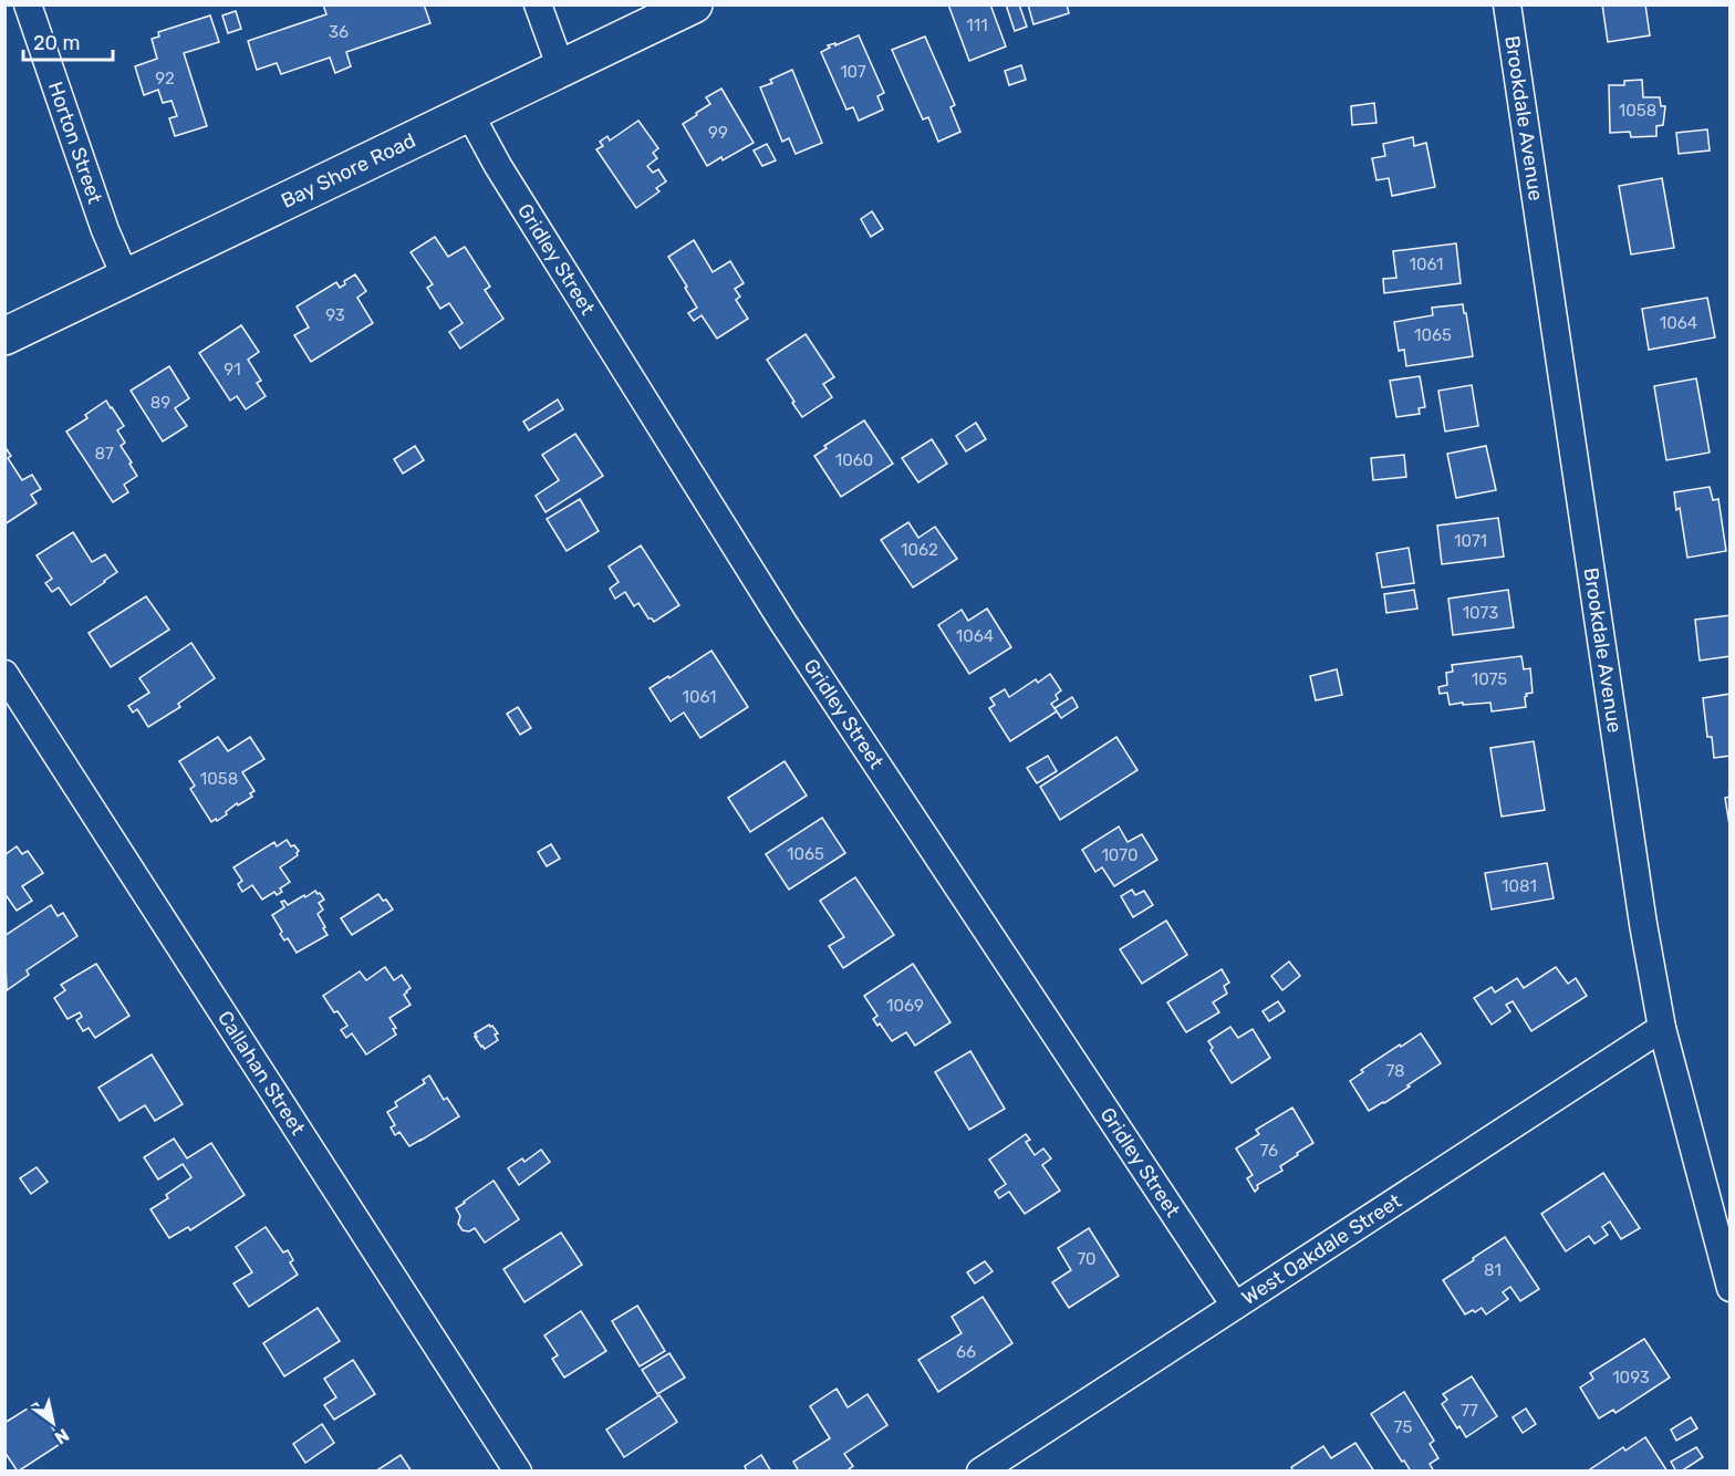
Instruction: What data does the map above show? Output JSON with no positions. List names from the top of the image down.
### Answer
{
  "streets": {
    "main road": ["Bay Shore Road"],
    "street": [
      "Brookdale Avenue",
      "Horton Street",
      "Gridley Street",
      "Callahan Street",
      "West Oakdale Street"
    ]
  },
  "crossings": [
    ["Brookdale Avenue", "West Oakdale Street"],
    ["Horton Street", "Bay Shore Road"],
    ["Bay Shore Road", "Gridley Street"],
    ["Gridley Street", "West Oakdale Street"]
  ],
  "house_numbers": [
    "111",
    "36",
    "107",
    "92",
    "1058",
    "99",
    "1061",
    "93",
    "1064",
    "1065",
    "91",
    "89",
    "87",
    "1060",
    "1071",
    "1062",
    "1073",
    "1064",
    "1075",
    "1061",
    "1058",
    "1065",
    "1070",
    "1081",
    "1069",
    "78",
    "76",
    "70",
    "81",
    "66",
    "1093",
    "77",
    "75"
  ],
  "scale_bar": "20 m",
  "north": "bottom right"
}
